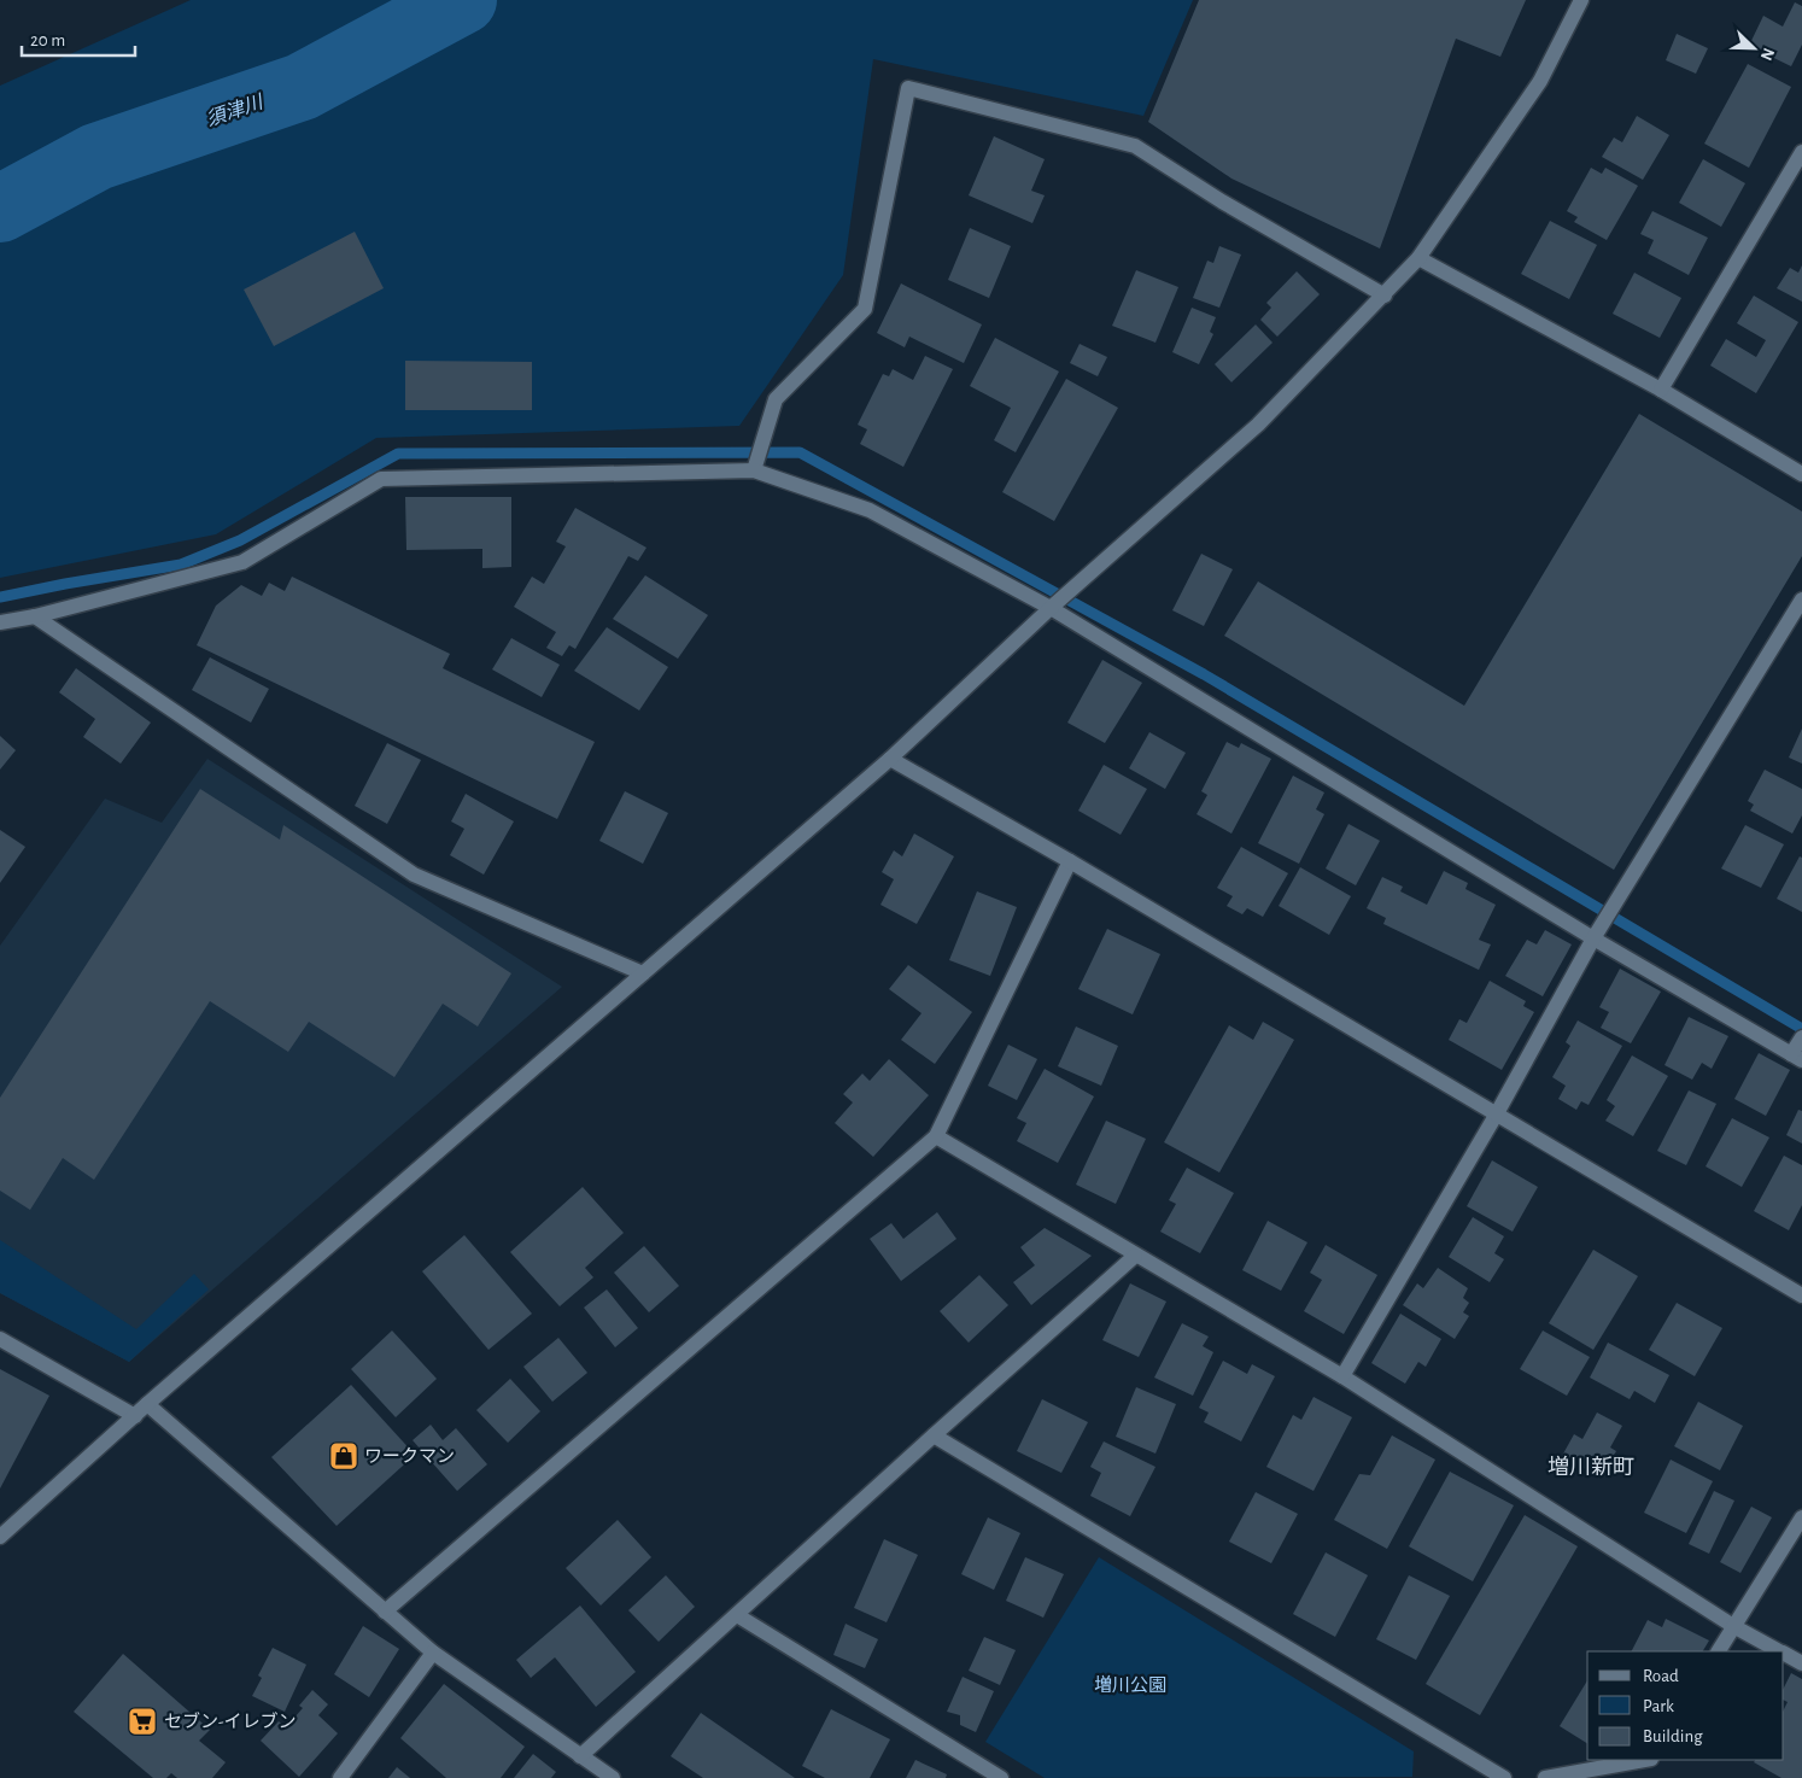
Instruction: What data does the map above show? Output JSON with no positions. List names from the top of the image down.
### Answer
{
  "districts": ["増川新町"],
  "water": ["須津川"],
  "parks": ["増川公園"],
  "places": {
    "shop": ["ワークマン"],
    "supermarket": ["セブン-イレブン"]
  },
  "legend": ["Road", "Park", "Building"],
  "scale_bar": "20 m",
  "north": "bottom right"
}
